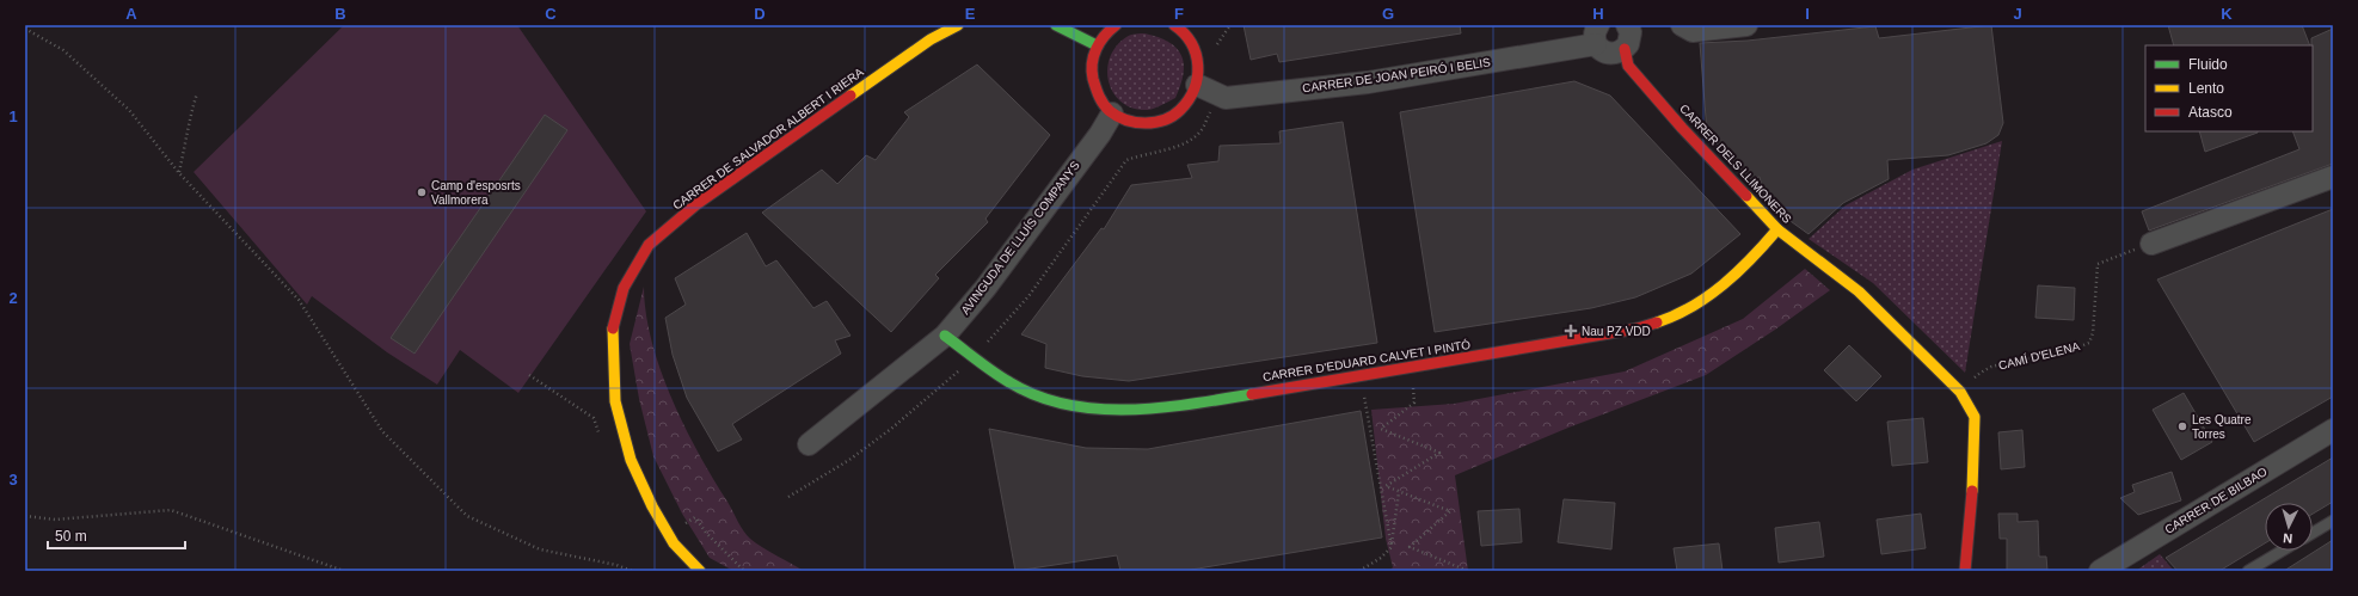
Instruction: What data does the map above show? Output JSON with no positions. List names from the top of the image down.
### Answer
{
  "streets": {
    "street": [
      "CARRER DE JOAN PEIRÓ I BELIS",
      "CARRER DE SALVADOR ALBERT I RIERA",
      "CARRER DELS LLIMONERS",
      "AVINGUDA DE LLUÍS COMPANYS",
      "CARRER D'EDUARD CALVET I PINTÓ",
      "CARRER DE BILBAO"
    ],
    "path": ["CAMÍ D'ELENA"]
  },
  "crossings": [
    ["CARRER DELS LLIMONERS", "CAMÍ D'ELENA"],
    ["CARRER DELS LLIMONERS", "CARRER D'EDUARD CALVET I PINTÓ"],
    ["AVINGUDA DE LLUÍS COMPANYS", "CARRER D'EDUARD CALVET I PINTÓ"]
  ],
  "places": {
    "other": ["Camp d'esposrts Vallmorera", "Les Quatre Torres"],
    "health": ["Nau PZ VDD"]
  },
  "legend": ["Fluido", "Lento", "Atasco"],
  "scale_bar": "50 m",
  "north": "bottom",
  "grid": {
    "columns": [
      "A",
      "B",
      "C",
      "D",
      "E",
      "F",
      "G",
      "H",
      "I",
      "J",
      "K"
    ],
    "rows": ["1", "2", "3"]
  }
}
